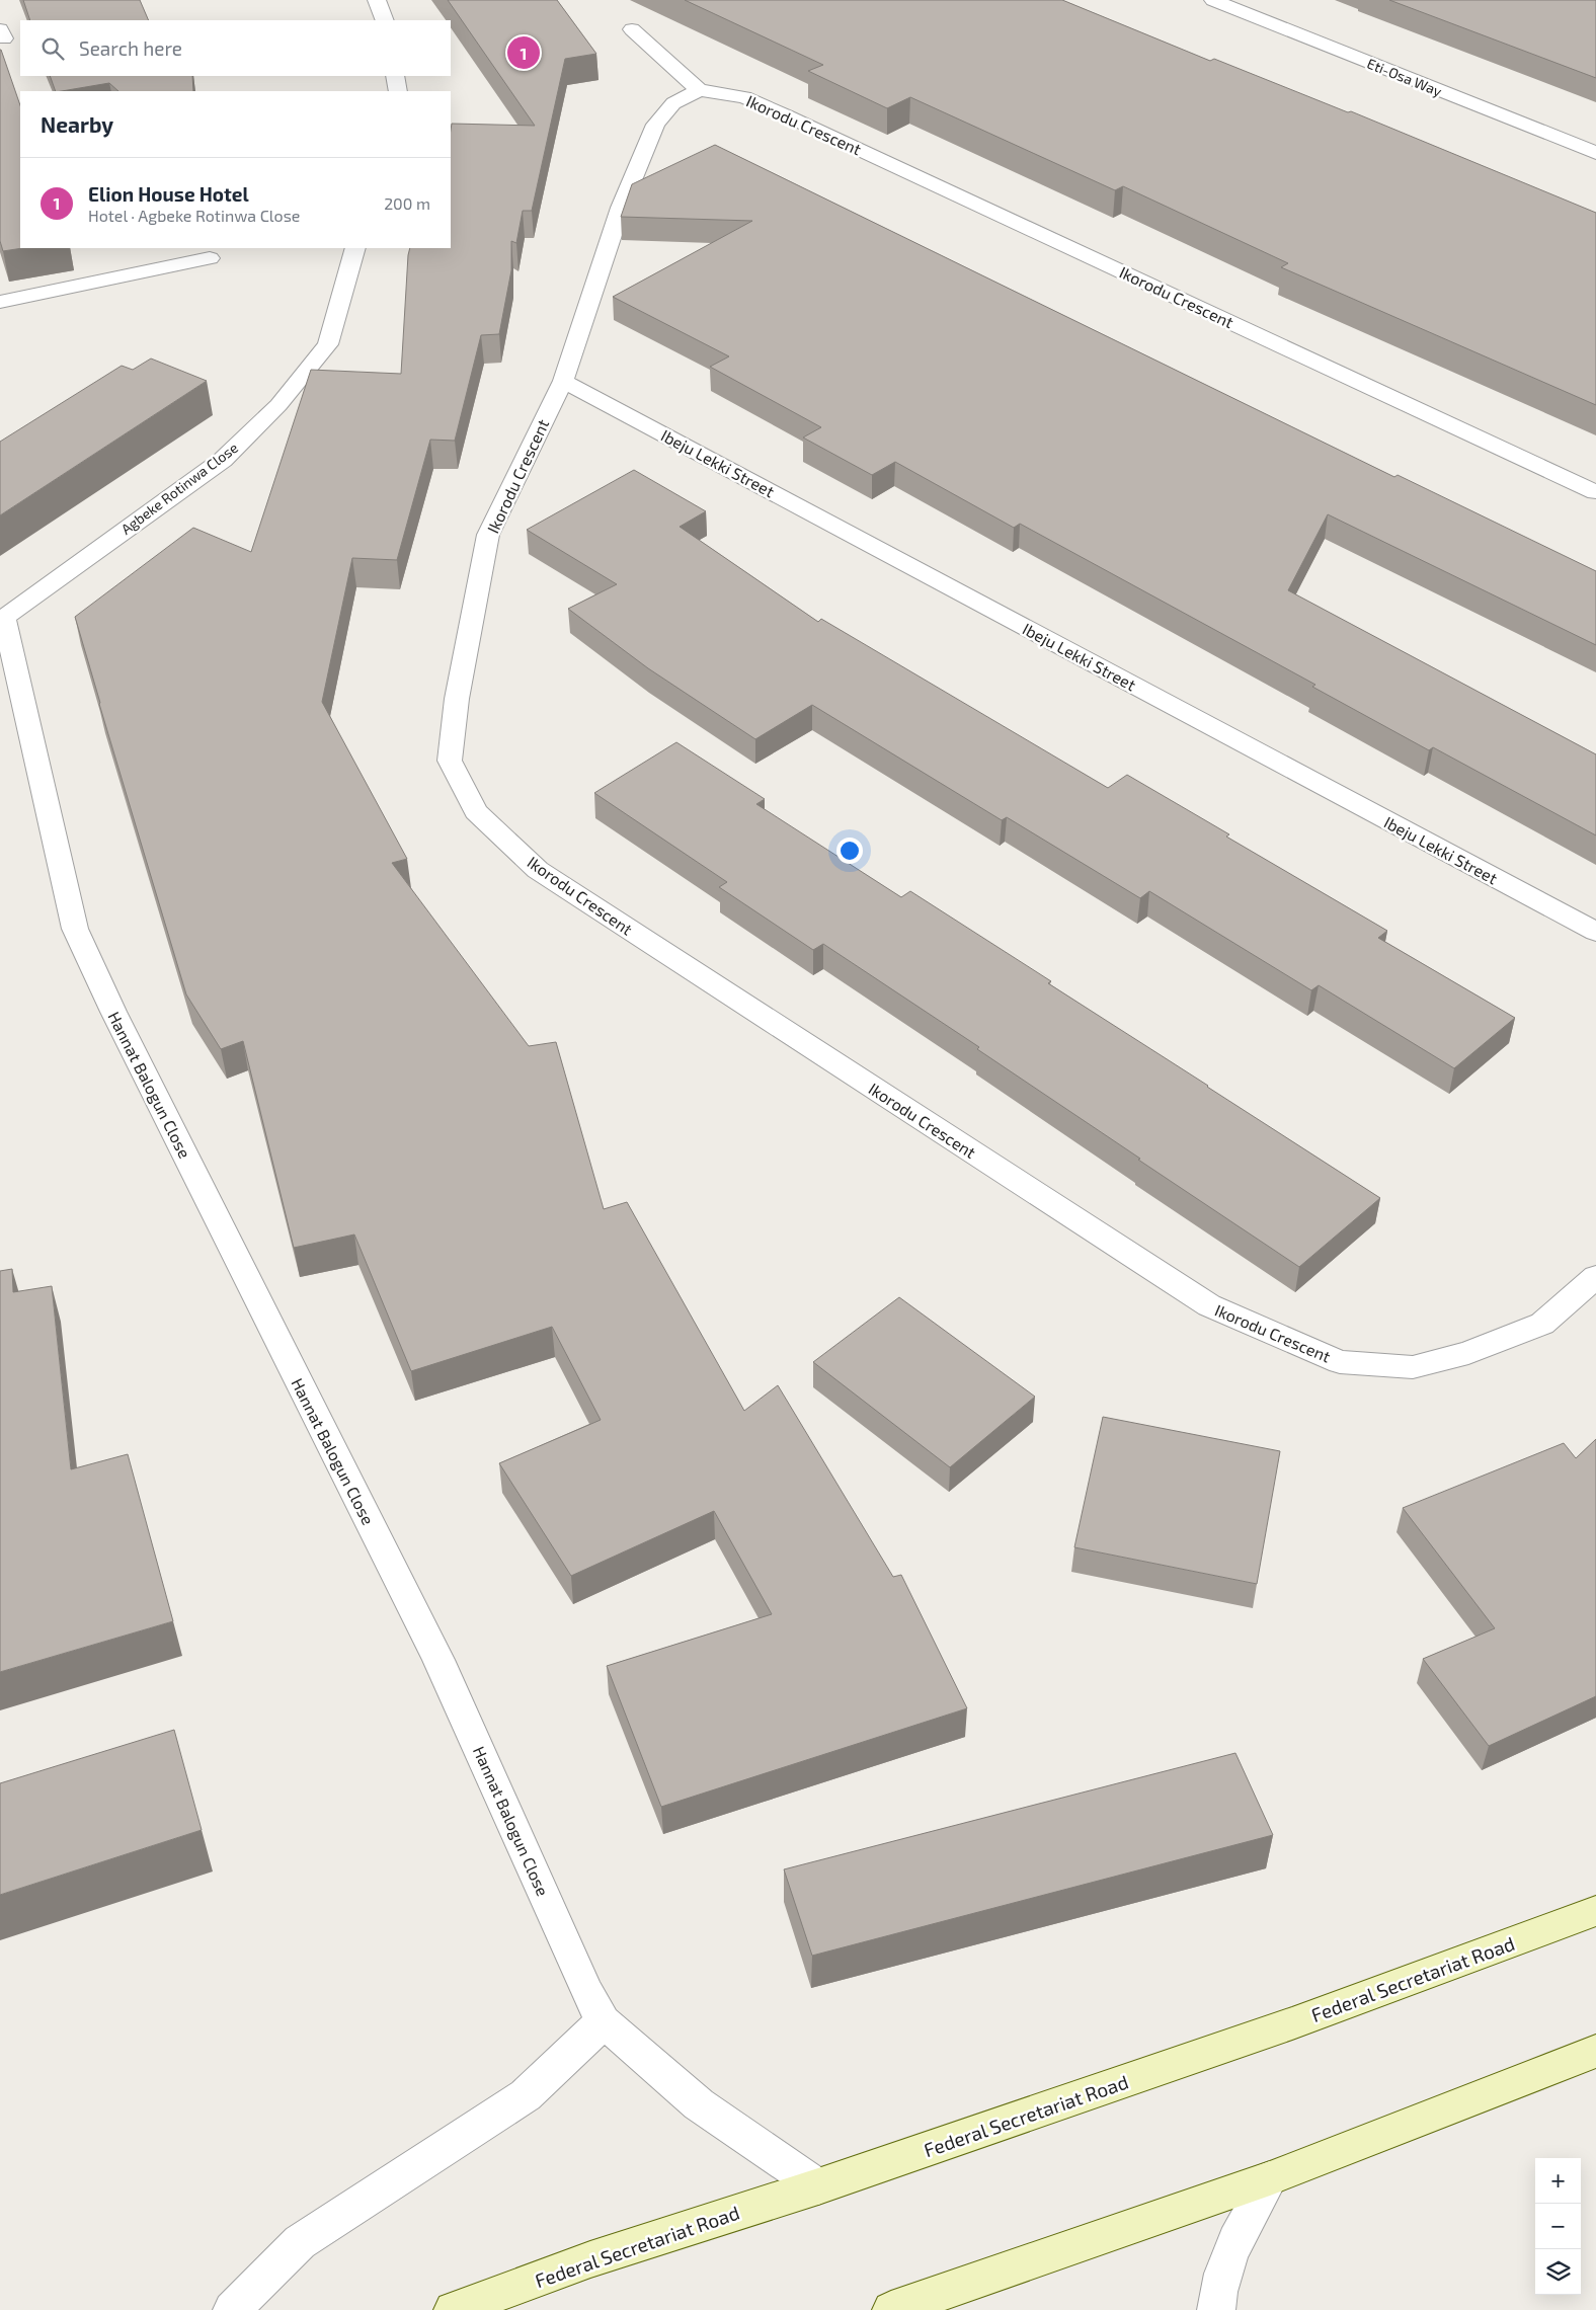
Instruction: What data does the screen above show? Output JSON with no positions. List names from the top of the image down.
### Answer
{
  "streets": {
    "main road": ["Federal Secretariat Road"],
    "street": [
      "Eti-Osa Way",
      "Ikorodu Crescent",
      "Ibeju Lekki Street",
      "Agbeke Rotinwa Close",
      "Hannat Balogun Close"
    ]
  },
  "crossings": [
    ["Ikorodu Crescent", "Ibeju Lekki Street"],
    ["Agbeke Rotinwa Close", "Hannat Balogun Close"],
    ["Hannat Balogun Close", "Federal Secretariat Road"]
  ],
  "page": {
    "search": "Search here",
    "pins": "1",
    "heading": "Nearby",
    "list": [
      {
        "mark": "1",
        "name": "Elion House Hotel",
        "note": "Hotel · Agbeke Rotinwa Close",
        "value": "200 m"
      }
    ],
    "map_buttons": ["+", "−"]
  }
}
